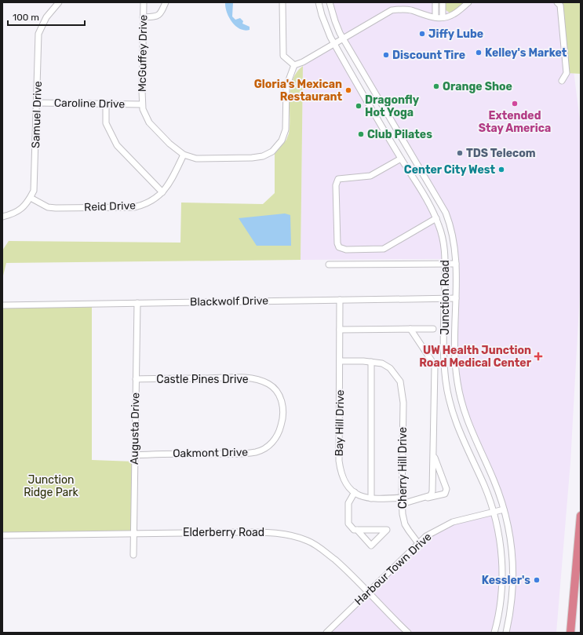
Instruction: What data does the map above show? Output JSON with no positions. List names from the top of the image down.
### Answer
{
  "streets": {
    "street": [
      "McGuffey Drive",
      "Caroline Drive",
      "Samuel Drive",
      "Reid Drive",
      "Junction Road",
      "Blackwolf Drive",
      "Castle Pines Drive",
      "Bay Hill Drive",
      "Augusta Drive",
      "Oakmont Drive",
      "Cherry Hill Drive",
      "Elderberry Road",
      "Harbour Town Drive"
    ]
  },
  "crossings": [
    ["McGuffey Drive", "Caroline Drive"],
    ["Caroline Drive", "Samuel Drive"],
    ["Samuel Drive", "Reid Drive"],
    ["Junction Road", "Blackwolf Drive"],
    ["Junction Road", "Harbour Town Drive"],
    ["Blackwolf Drive", "Bay Hill Drive"],
    ["Blackwolf Drive", "Augusta Drive"],
    ["Castle Pines Drive", "Augusta Drive"],
    ["Castle Pines Drive", "Oakmont Drive"],
    ["Bay Hill Drive", "Cherry Hill Drive"],
    ["Augusta Drive", "Oakmont Drive"],
    ["Augusta Drive", "Elderberry Road"],
    ["Cherry Hill Drive", "Harbour Town Drive"],
    ["Elderberry Road", "Harbour Town Drive"]
  ],
  "parks": ["Junction Ridge Park"],
  "places": {
    "other": [
      "Jiffy Lube",
      "Kelley's Market",
      "Discount Tire",
      "Orange Shoe",
      "Gloria's Mexican Restaurant",
      "Extended Stay America",
      "Dragonfly Hot Yoga",
      "Club Pilates",
      "TDS Telecom",
      "Center City West",
      "Kessler's"
    ],
    "health": ["UW Health Junction Road Medical Center"]
  },
  "scale_bar": "100 m"
}
